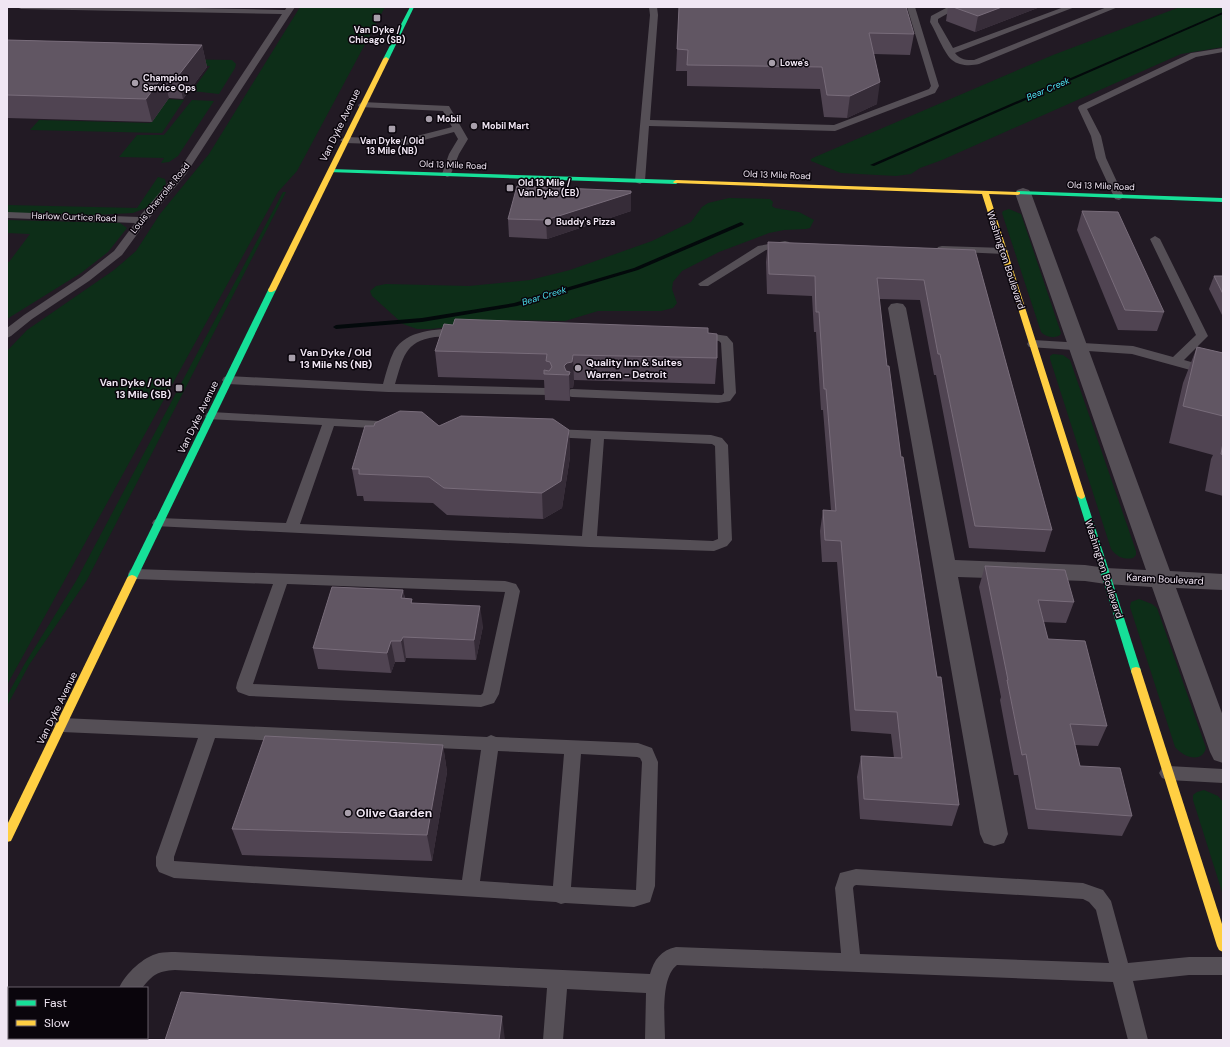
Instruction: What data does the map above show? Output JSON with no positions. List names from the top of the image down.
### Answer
{
  "streets": {
    "street": [
      "Van Dyke Avenue",
      "Old 13 Mile Road",
      "Washington Boulevard",
      "Karam Boulevard"
    ],
    "lane": ["Louis Chevrolet Road", "Harlow Curtice Road"]
  },
  "crossings": [
    ["Van Dyke Avenue", "Old 13 Mile Road"],
    ["Old 13 Mile Road", "Washington Boulevard"],
    ["Louis Chevrolet Road", "Harlow Curtice Road"],
    ["Washington Boulevard", "Karam Boulevard"]
  ],
  "water": ["Bear Creek"],
  "places": {
    "transit": [
      "Van Dyke / Chicago (SB)",
      "Van Dyke / Old 13 Mile (NB)",
      "Old 13 Mile / Van Dyke (EB)",
      "Van Dyke / Old 13 Mile NS (NB)",
      "Van Dyke / Old 13 Mile (SB)"
    ],
    "other": [
      "Lowe's",
      "Champion Service Ops",
      "Mobil",
      "Mobil Mart",
      "Buddy's Pizza",
      "Quality Inn & Suites Warren - Detroit",
      "Olive Garden"
    ]
  },
  "legend": ["Fast", "Slow"]
}
